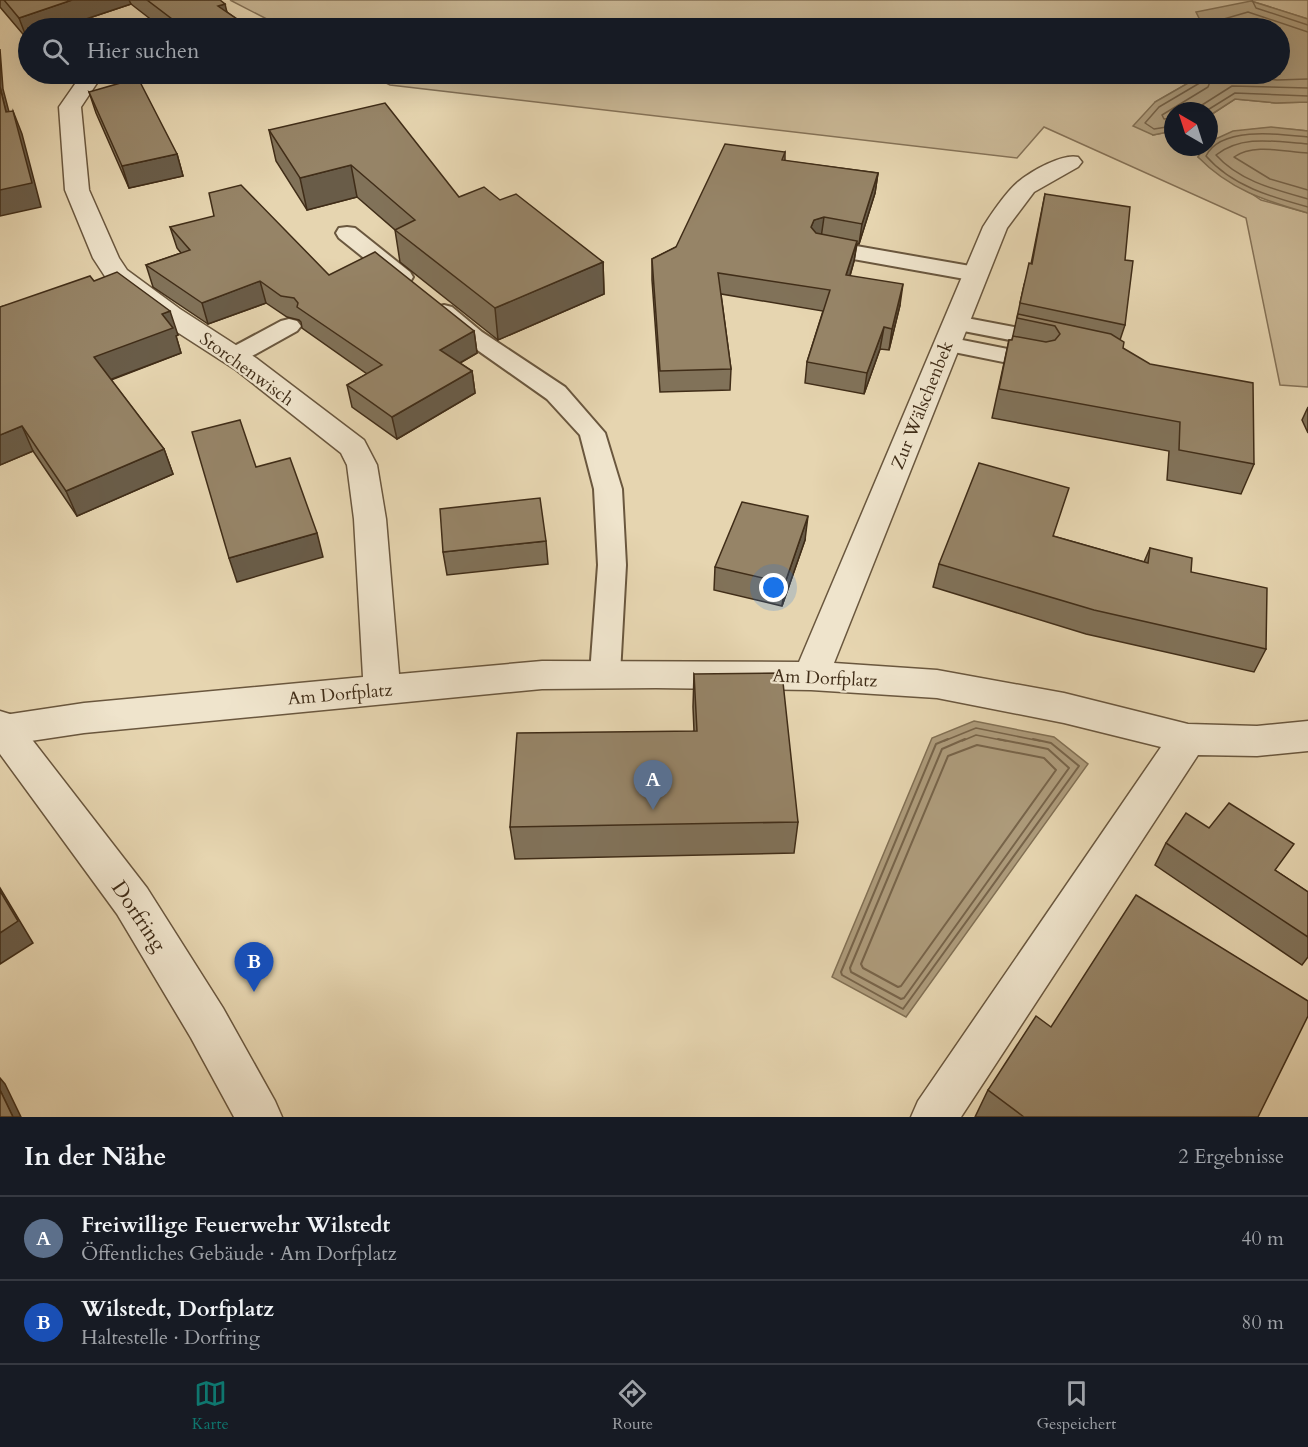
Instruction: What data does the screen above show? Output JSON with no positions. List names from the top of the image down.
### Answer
{
  "streets": {
    "street": [
      "Storchenwisch",
      "Zur Wälschenbek",
      "Am Dorfplatz",
      "Dorfring"
    ]
  },
  "crossings": [
    ["Storchenwisch", "Am Dorfplatz"],
    ["Zur Wälschenbek", "Am Dorfplatz"],
    ["Am Dorfplatz", "Dorfring"]
  ],
  "north": "top left",
  "page": {
    "search": "Hier suchen",
    "pins": ["A", "B"],
    "heading": ["In der Nähe", "2 Ergebnisse"],
    "list": [
      {
        "mark": "A",
        "name": "Freiwillige Feuerwehr Wilstedt",
        "note": "Öffentliches Gebäude · Am Dorfplatz",
        "value": "40 m"
      },
      {
        "mark": "B",
        "name": "Wilstedt, Dorfplatz",
        "note": "Haltestelle · Dorfring",
        "value": "80 m"
      }
    ],
    "nav": ["Karte", "Route", "Gespeichert"]
  }
}
